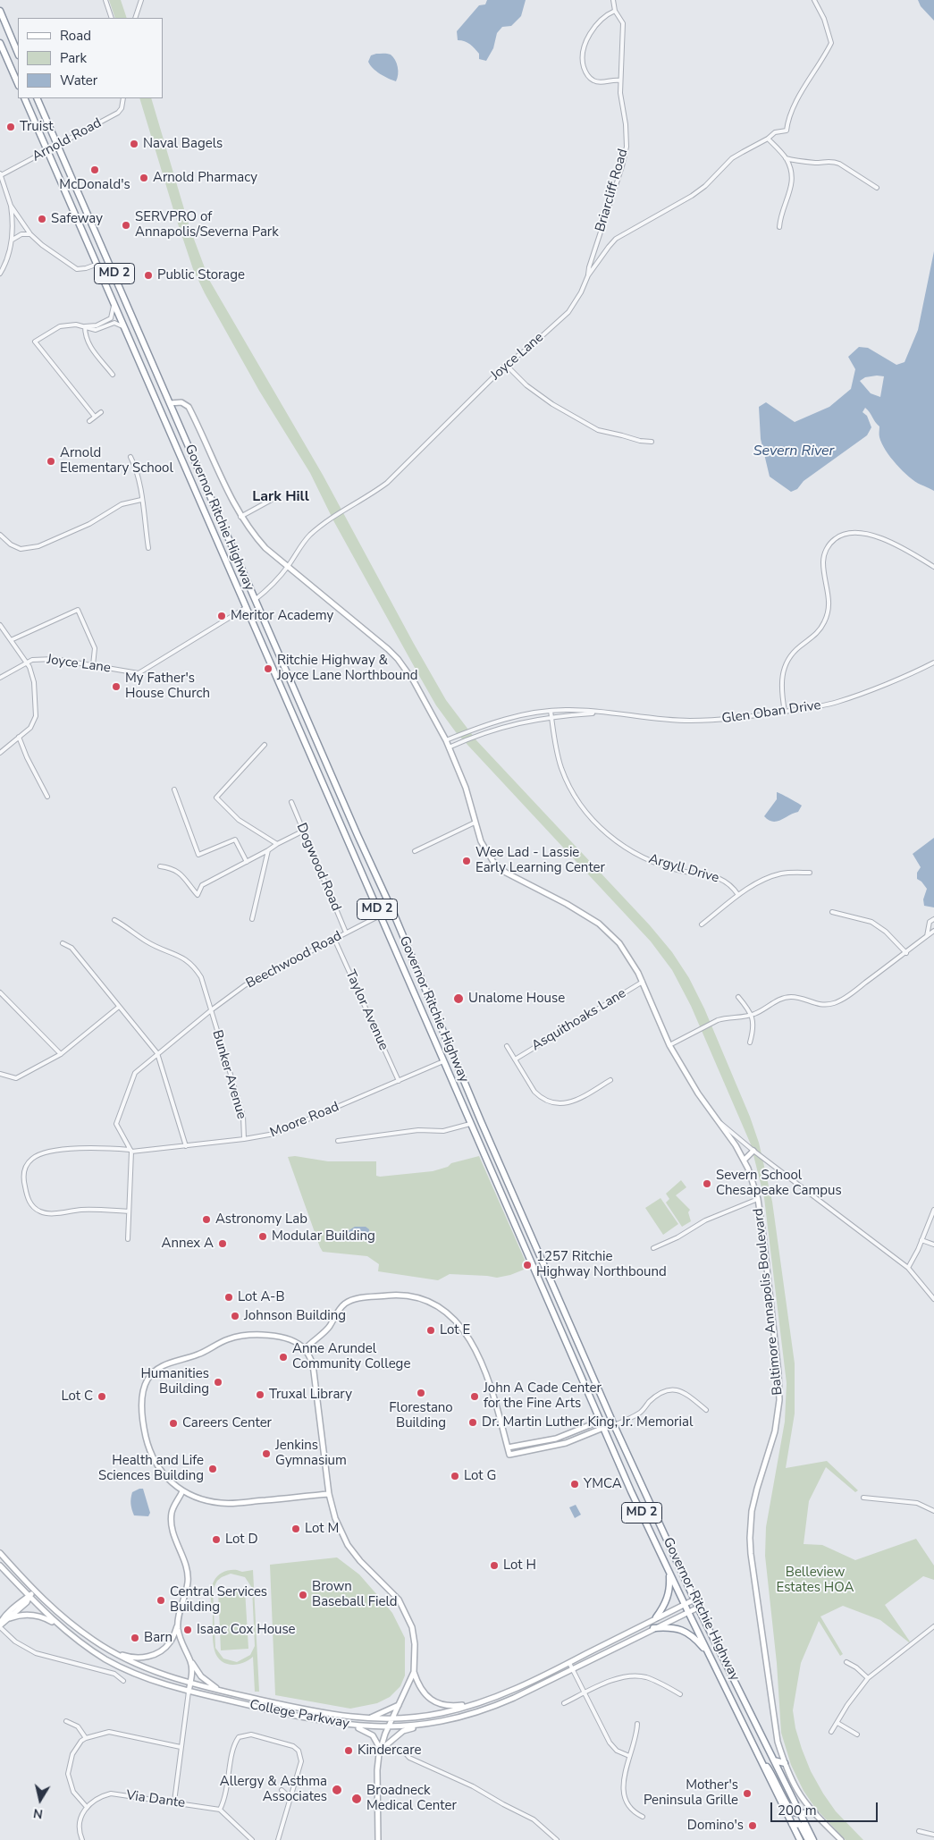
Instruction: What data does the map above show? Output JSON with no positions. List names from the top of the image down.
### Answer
{
  "streets": {
    "highway": ["MD 2", "Governor Ritchie Highway"],
    "street": [
      "Arnold Road",
      "Briarcliff Road",
      "Joyce Lane",
      "Glen Oban Drive",
      "Dogwood Road",
      "Argyll Drive",
      "Beechwood Road",
      "Taylor Avenue",
      "Asquithoaks Lane",
      "Bunker Avenue",
      "Moore Road",
      "Baltimore Annapolis Boulevard",
      "College Parkway",
      "Via Dante"
    ]
  },
  "crossings": [
    ["Arnold Road", "Governor Ritchie Highway"],
    ["Briarcliff Road", "Joyce Lane"],
    ["Joyce Lane", "Governor Ritchie Highway"],
    ["Joyce Lane", "Baltimore Annapolis Boulevard"],
    ["Governor Ritchie Highway", "Beechwood Road"],
    ["Governor Ritchie Highway", "Moore Road"],
    ["Governor Ritchie Highway", "Baltimore Annapolis Boulevard"],
    ["Governor Ritchie Highway", "College Parkway"],
    ["Glen Oban Drive", "Argyll Drive"],
    ["Glen Oban Drive", "Baltimore Annapolis Boulevard"],
    ["Dogwood Road", "Beechwood Road"],
    ["Beechwood Road", "Taylor Avenue"],
    ["Beechwood Road", "Bunker Avenue"],
    ["Beechwood Road", "Moore Road"],
    ["Taylor Avenue", "Moore Road"],
    ["Asquithoaks Lane", "Baltimore Annapolis Boulevard"],
    ["Bunker Avenue", "Moore Road"]
  ],
  "districts": ["Lark Hill"],
  "water": ["Severn River"],
  "parks": ["Belleview Estates HOA"],
  "places": [
    "Truist",
    "Naval Bagels",
    "McDonald's",
    "Arnold Pharmacy",
    "Safeway",
    "SERVPRO of Annapolis/Severna Park",
    "Public Storage",
    "Arnold Elementary School",
    "Meritor Academy",
    "Ritchie Highway & Joyce Lane Northbound",
    "My Father's House Church",
    "Wee Lad - Lassie Early Learning Center",
    "Unalome House",
    "Severn School Chesapeake Campus",
    "Astronomy Lab",
    "Modular Building",
    "Annex A",
    "1257 Ritchie Highway Northbound",
    "Lot A-B",
    "Johnson Building",
    "Lot E",
    "Anne Arundel Community College",
    "Humanities Building",
    "Florestano Building",
    "Truxal Library",
    "Lot C",
    "John A Cade Center for the Fine Arts",
    "Dr. Martin Luther King, Jr. Memorial",
    "Careers Center",
    "Jenkins Gymnasium",
    "Health and Life Sciences Building",
    "Lot G",
    "YMCA",
    "Lot M",
    "Lot D",
    "Lot H",
    "Brown Baseball Field",
    "Central Services Building",
    "Isaac Cox House",
    "Barn",
    "Kindercare",
    "Allergy & Asthma Associates",
    "Mother's Peninsula Grille",
    "Broadneck Medical Center",
    "Domino's"
  ],
  "legend": ["Road", "Park", "Water"],
  "scale_bar": "200 m",
  "north": "bottom"
}
